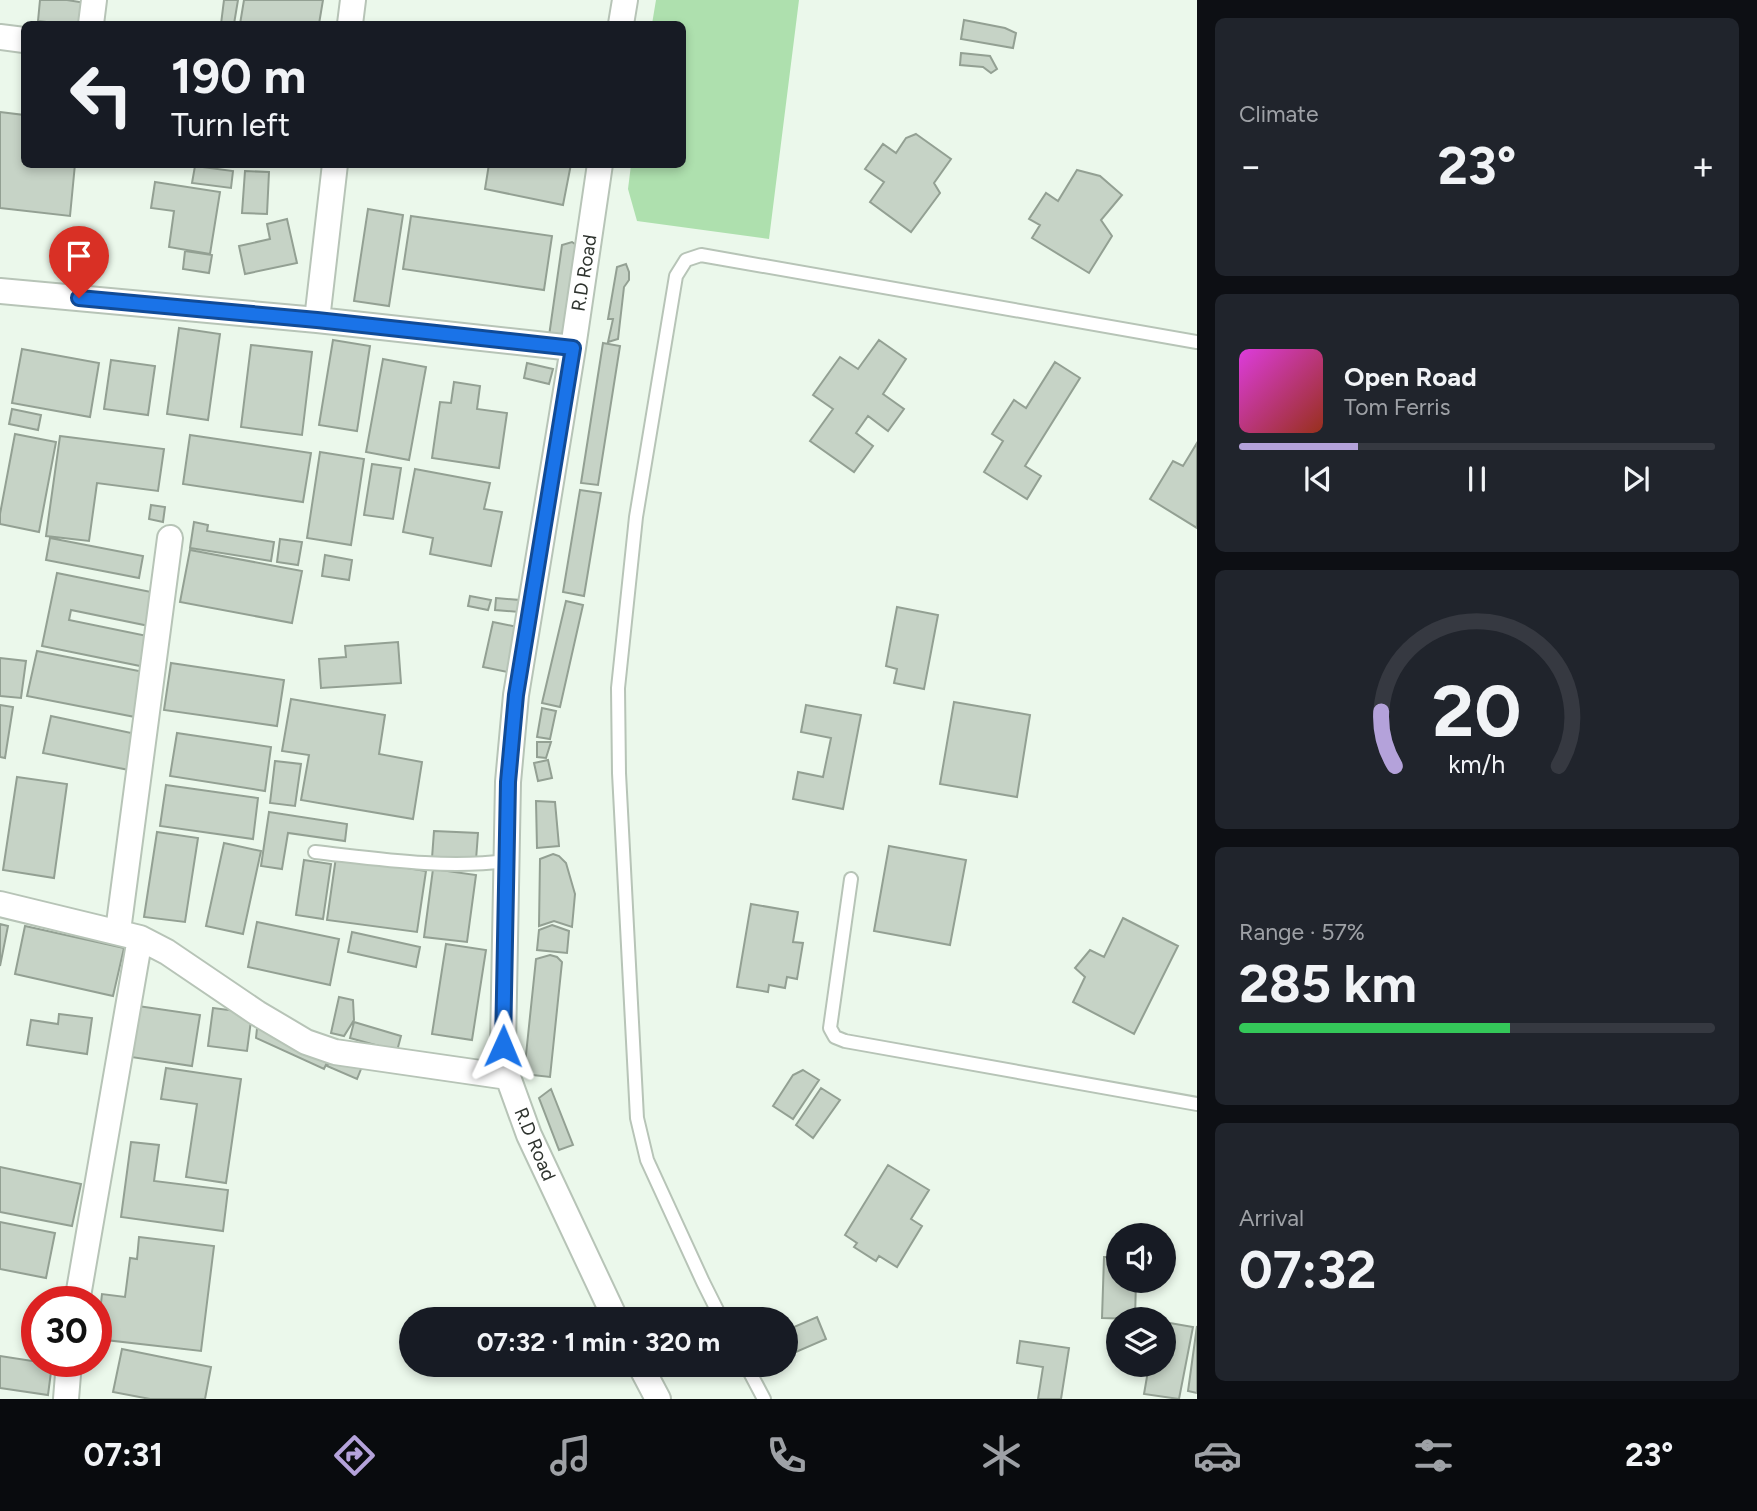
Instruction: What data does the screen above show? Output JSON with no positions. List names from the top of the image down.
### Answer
{
  "streets": {
    "street": ["R.D Road"]
  },
  "page": {
    "tile": [
      "Climate",
      ["Range · 57%", "285 km"],
      ["Arrival", "07:32"]
    ],
    "turn": ["190 m", "Turn left"],
    "heat": ["−", "23°", "+"],
    "song": ["Open Road", "Tom Ferris"],
    "limit": "30",
    "trip": "07:32 · 1 min · 320 m",
    "tabs": ["07:31", "23°"],
    "gauge": ["20", "km/h"]
  }
}
